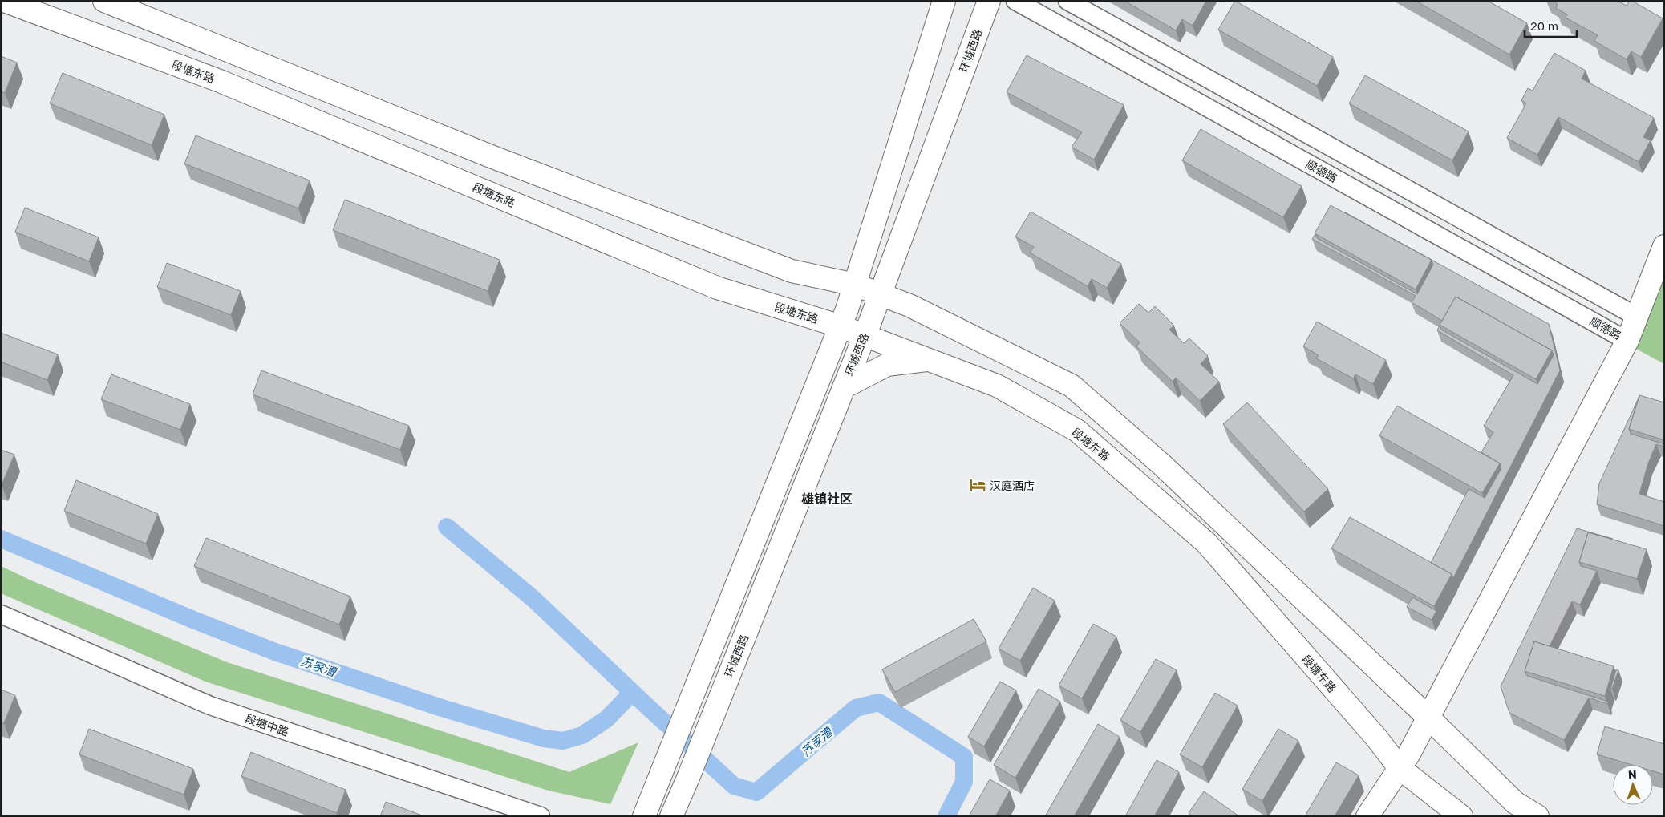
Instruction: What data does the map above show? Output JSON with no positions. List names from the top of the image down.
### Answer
{
  "streets": {
    "main road": ["环城西路", "段塘东路"],
    "street": ["顺德路", "段塘中路"]
  },
  "crossings": [
    ["环城西路", "段塘东路"]
  ],
  "districts": ["雄镇社区"],
  "water": ["苏家漕"],
  "places": {
    "hotel": ["汉庭酒店"]
  },
  "scale_bar": "20 m",
  "north": "top"
}
